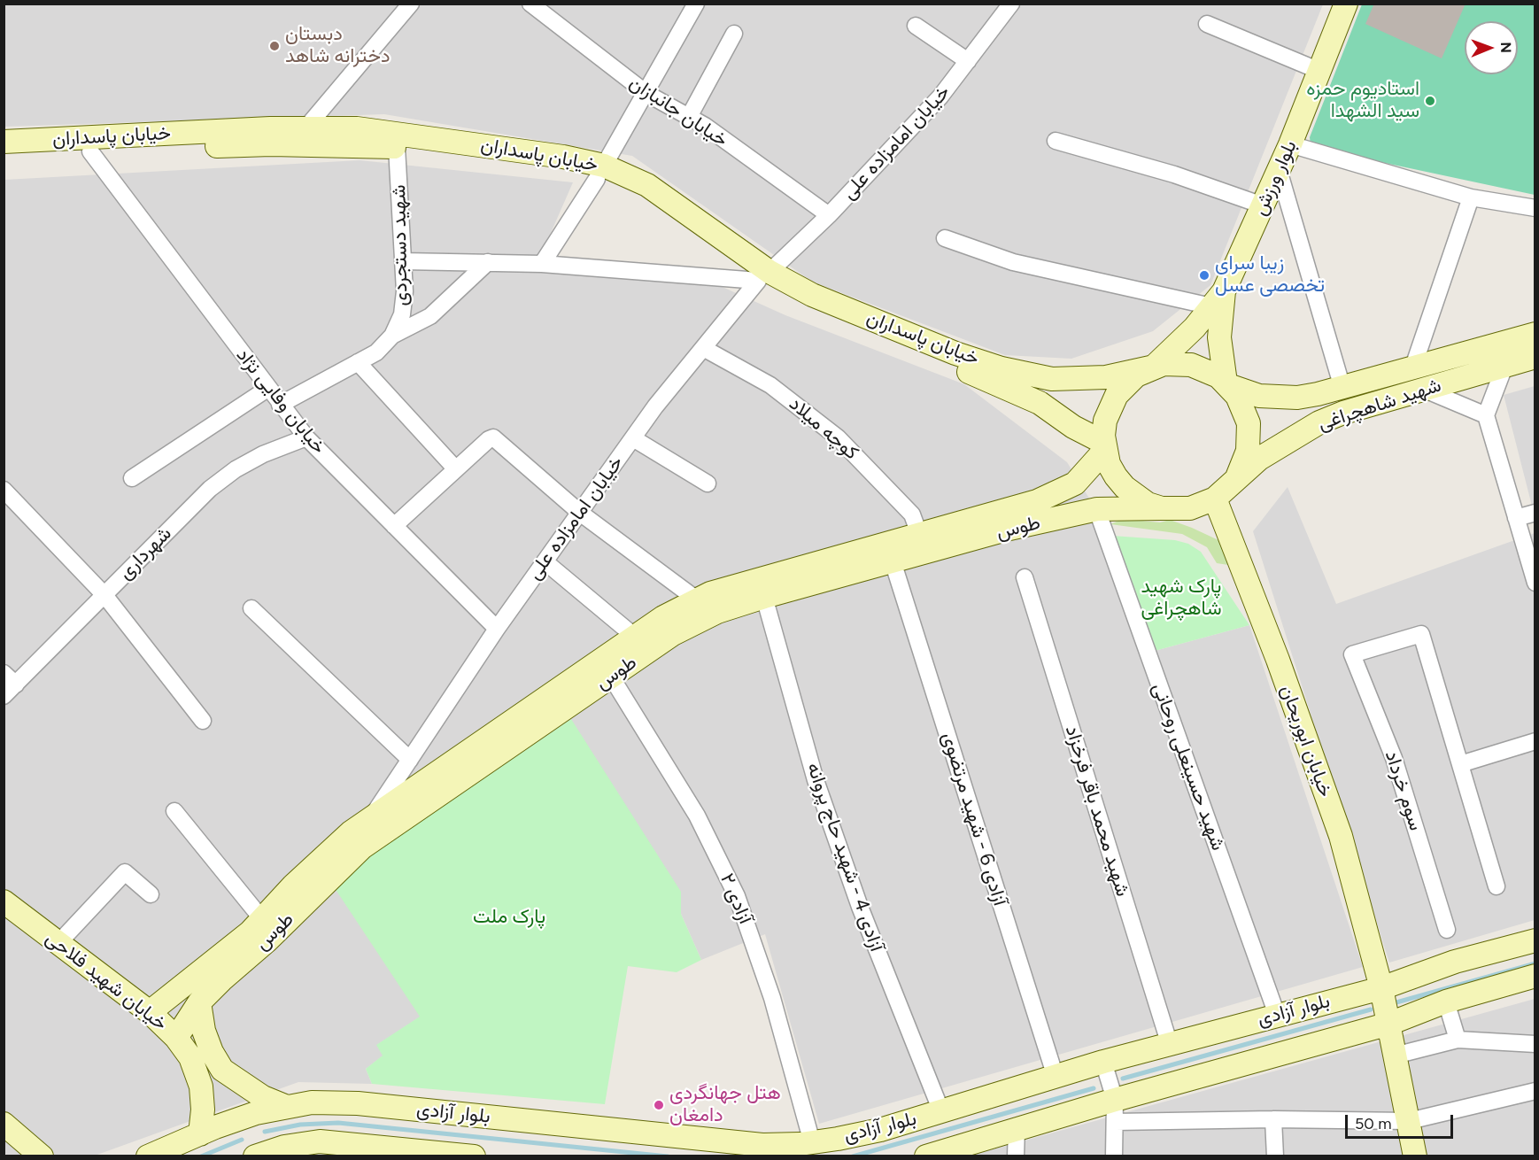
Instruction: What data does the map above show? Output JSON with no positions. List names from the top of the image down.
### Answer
{
  "streets": {
    "street": [
      "خیابان جانبازان",
      "خیابان پاسداران",
      "خیابان امامزاده علی",
      "بلوار ورزش",
      "شهید دستجردی",
      "خیابان وفایی نژاد",
      "شهید شاهچراغی",
      "کوچه میلاد",
      "طوس",
      "شهرداری",
      "خیابان ابوریحان",
      "شهید حسینعلی روحانی",
      "سوم خرداد",
      "شهید محمد باقر فرخزاد",
      "آزادی 6 - شهید مرتضوی",
      "آزادی 4 - شهید حاج پروانه",
      "آزادی ۲",
      "خیابان شهید فلاحی",
      "بلوار آزادی"
    ]
  },
  "crossings": [
    ["خیابان جانبازان", "خیابان امامزاده علی"],
    ["خیابان پاسداران", "خیابان امامزاده علی"],
    ["خیابان پاسداران", "شهید دستجردی"],
    ["خیابان پاسداران", "خیابان وفایی نژاد"],
    ["خیابان پاسداران", "شهید شاهچراغی"],
    ["خیابان پاسداران", "طوس"],
    ["خیابان پاسداران", "خیابان ابوریحان"],
    ["خیابان امامزاده علی", "خیابان وفایی نژاد"],
    ["خیابان امامزاده علی", "کوچه میلاد"],
    ["خیابان امامزاده علی", "طوس"],
    ["شهید دستجردی", "خیابان وفایی نژاد"],
    ["خیابان وفایی نژاد", "شهرداری"],
    ["شهید شاهچراغی", "طوس"],
    ["شهید شاهچراغی", "خیابان ابوریحان"],
    ["کوچه میلاد", "طوس"],
    ["طوس", "خیابان ابوریحان"],
    ["طوس", "آزادی 6 - شهید مرتضوی"],
    ["طوس", "آزادی 4 - شهید حاج پروانه"],
    ["طوس", "آزادی ۲"],
    ["طوس", "خیابان شهید فلاحی"],
    ["خیابان ابوریحان", "بلوار آزادی"],
    ["شهید حسینعلی روحانی", "بلوار آزادی"],
    ["شهید محمد باقر فرخزاد", "بلوار آزادی"],
    ["آزادی 6 - شهید مرتضوی", "بلوار آزادی"],
    ["آزادی 4 - شهید حاج پروانه", "بلوار آزادی"],
    ["آزادی ۲", "بلوار آزادی"],
    ["خیابان شهید فلاحی", "بلوار آزادی"]
  ],
  "parks": ["پارک شهید شاهچراغی", "پارک ملت"],
  "places": [
    "دبستان دخترانه شاهد",
    "استادیوم حمزه سید الشهدا",
    "زیبا سرای تخصصی عسل",
    "هتل جهانگردى دامغان"
  ],
  "scale_bar": "50 m",
  "north": "right"
}
